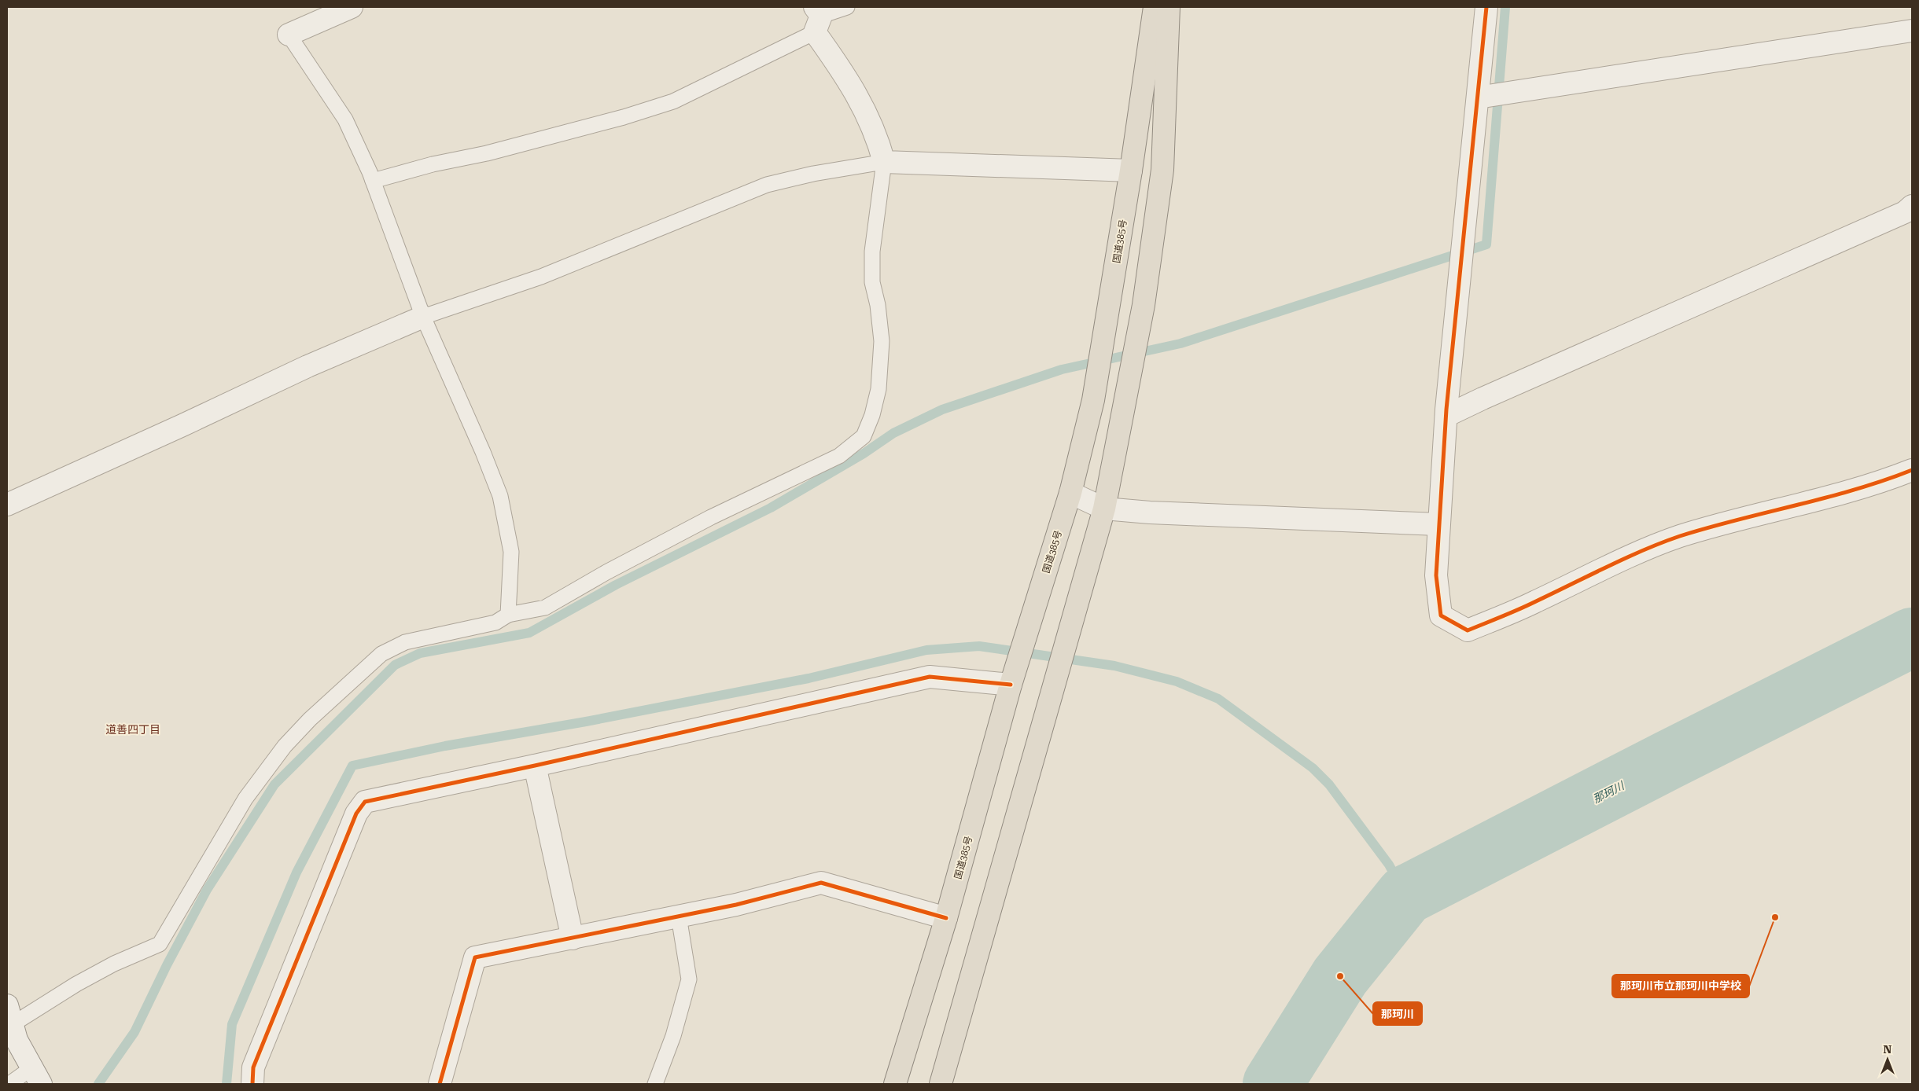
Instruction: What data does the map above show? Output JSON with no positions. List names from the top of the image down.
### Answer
{
  "streets": {
    "highway": ["国道385号"]
  },
  "districts": ["道善四丁目"],
  "water": ["那珂川"],
  "places": ["那珂川市立那珂川中学校", "那珂川"],
  "north": "top"
}
